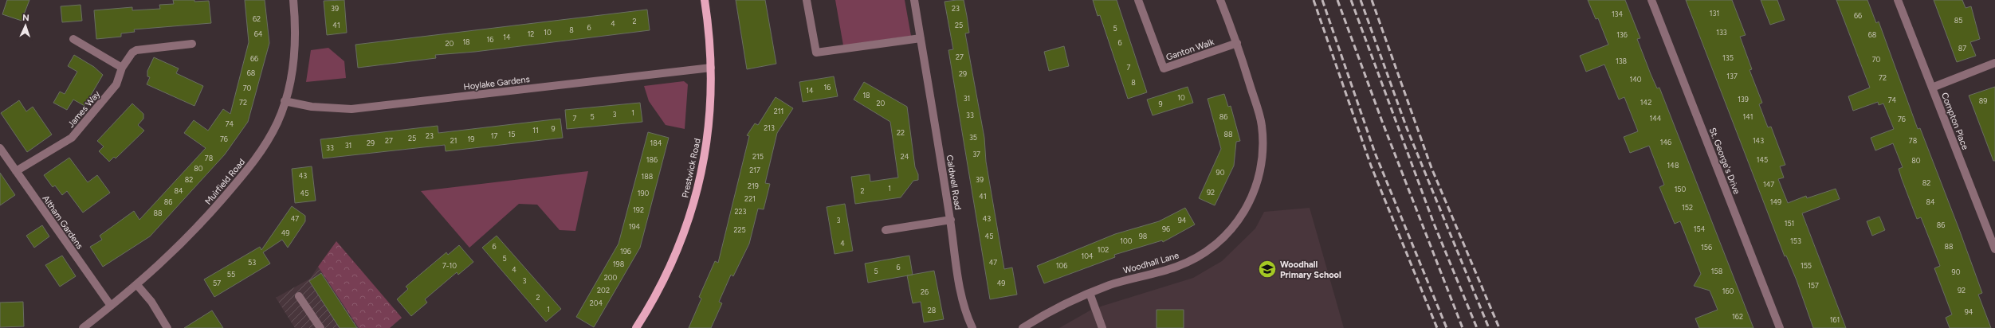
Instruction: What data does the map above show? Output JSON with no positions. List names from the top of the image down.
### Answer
{
  "streets": {
    "main road": ["Prestwick Road"],
    "street": [
      "Ganton Walk",
      "Hoylake Gardens",
      "James Way",
      "Compton Place",
      "St. George's Drive",
      "Muirfield Road",
      "Caldwell Road",
      "Altham Gardens",
      "Woodhall Lane"
    ]
  },
  "crossings": [
    ["Ganton Walk", "Woodhall Lane"],
    ["Hoylake Gardens", "Prestwick Road"],
    ["Hoylake Gardens", "Muirfield Road"],
    ["James Way", "Altham Gardens"],
    ["Muirfield Road", "Altham Gardens"]
  ],
  "places": {
    "school or university": ["Woodhall Primary School"]
  },
  "house_numbers": [
    "39",
    "23",
    "131",
    "134",
    "66",
    "62",
    "85",
    "2",
    "4",
    "41",
    "25",
    "6",
    "5",
    "8",
    "10",
    "133",
    "64",
    "12",
    "136",
    "68",
    "14",
    "16",
    "18",
    "6",
    "20",
    "87",
    "27",
    "135",
    "66",
    "70",
    "138",
    "7",
    "68",
    "29",
    "137",
    "72",
    "140",
    "8",
    "16",
    "70",
    "14",
    "18",
    "10",
    "31",
    "139",
    "74",
    "89",
    "72",
    "142",
    "20",
    "9",
    "211",
    "1",
    "3",
    "33",
    "5",
    "86",
    "141",
    "7",
    "144",
    "76",
    "74",
    "213",
    "9",
    "11",
    "22",
    "15",
    "88",
    "23",
    "17",
    "35",
    "25",
    "76",
    "19",
    "27",
    "21",
    "143",
    "78",
    "146",
    "29",
    "184",
    "31",
    "33",
    "37",
    "215",
    "24",
    "78",
    "186",
    "145",
    "80",
    "148",
    "80",
    "217",
    "90",
    "43",
    "188",
    "82",
    "39",
    "82",
    "147",
    "219",
    "1",
    "150",
    "84",
    "2",
    "92",
    "45",
    "190",
    "41",
    "221",
    "86",
    "149",
    "84",
    "152",
    "192",
    "223",
    "88",
    "47",
    "43",
    "3",
    "94",
    "151",
    "86",
    "194",
    "96",
    "154",
    "225",
    "49",
    "45",
    "98",
    "100",
    "153",
    "4",
    "6",
    "88",
    "156",
    "102",
    "196",
    "104",
    "5",
    "53",
    "47",
    "198",
    "7-10",
    "106",
    "155",
    "6",
    "4",
    "5",
    "158",
    "90",
    "55",
    "200",
    "3",
    "57",
    "49",
    "157",
    "202",
    "92",
    "160",
    "26",
    "2",
    "204",
    "1",
    "28",
    "94",
    "162",
    "161"
  ],
  "north": "top"
}
